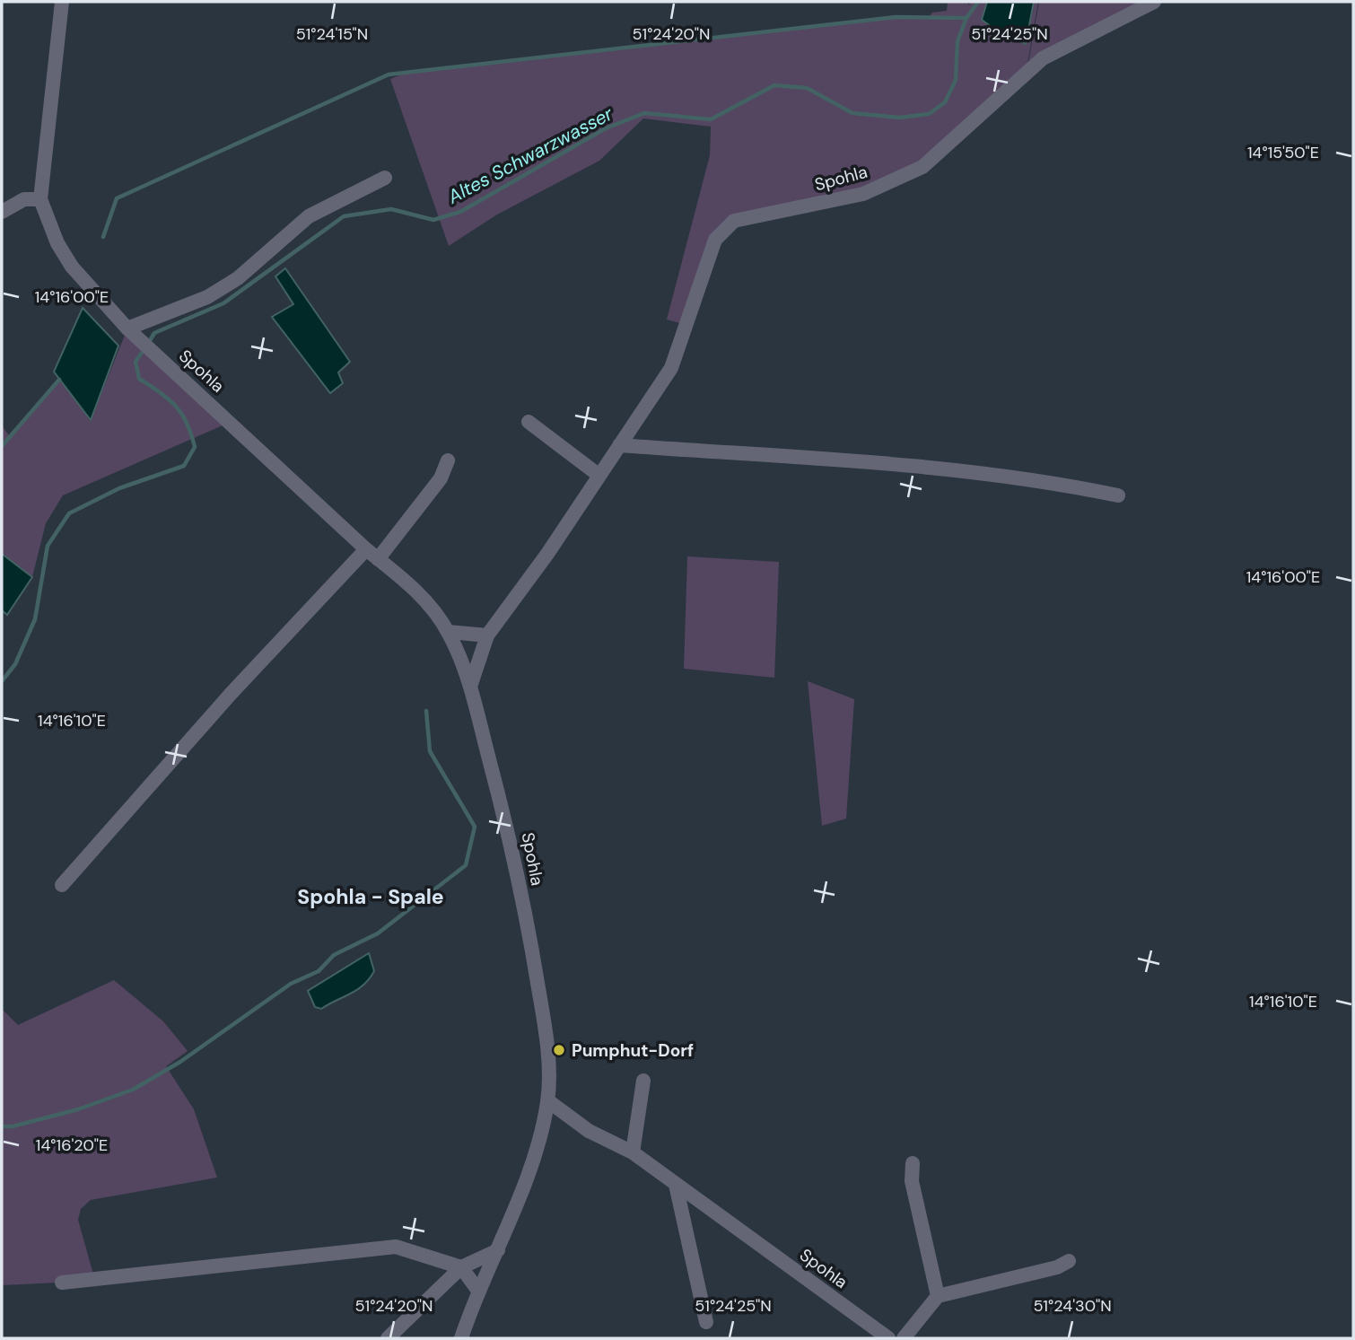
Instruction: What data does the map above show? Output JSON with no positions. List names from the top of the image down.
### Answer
{
  "streets": {
    "street": ["Spohla"]
  },
  "districts": ["Spohla - Spale"],
  "water": ["Altes Schwarzwasser"],
  "places": ["Pumphut-Dorf"],
  "coordinates": [
    "51°24'15\"N",
    "51°24'20\"N",
    "51°24'25\"N",
    "14°15'50\"E",
    "14°16'00\"E",
    "14°16'10\"E",
    "14°16'20\"E",
    "51°24'30\"N"
  ]
}
